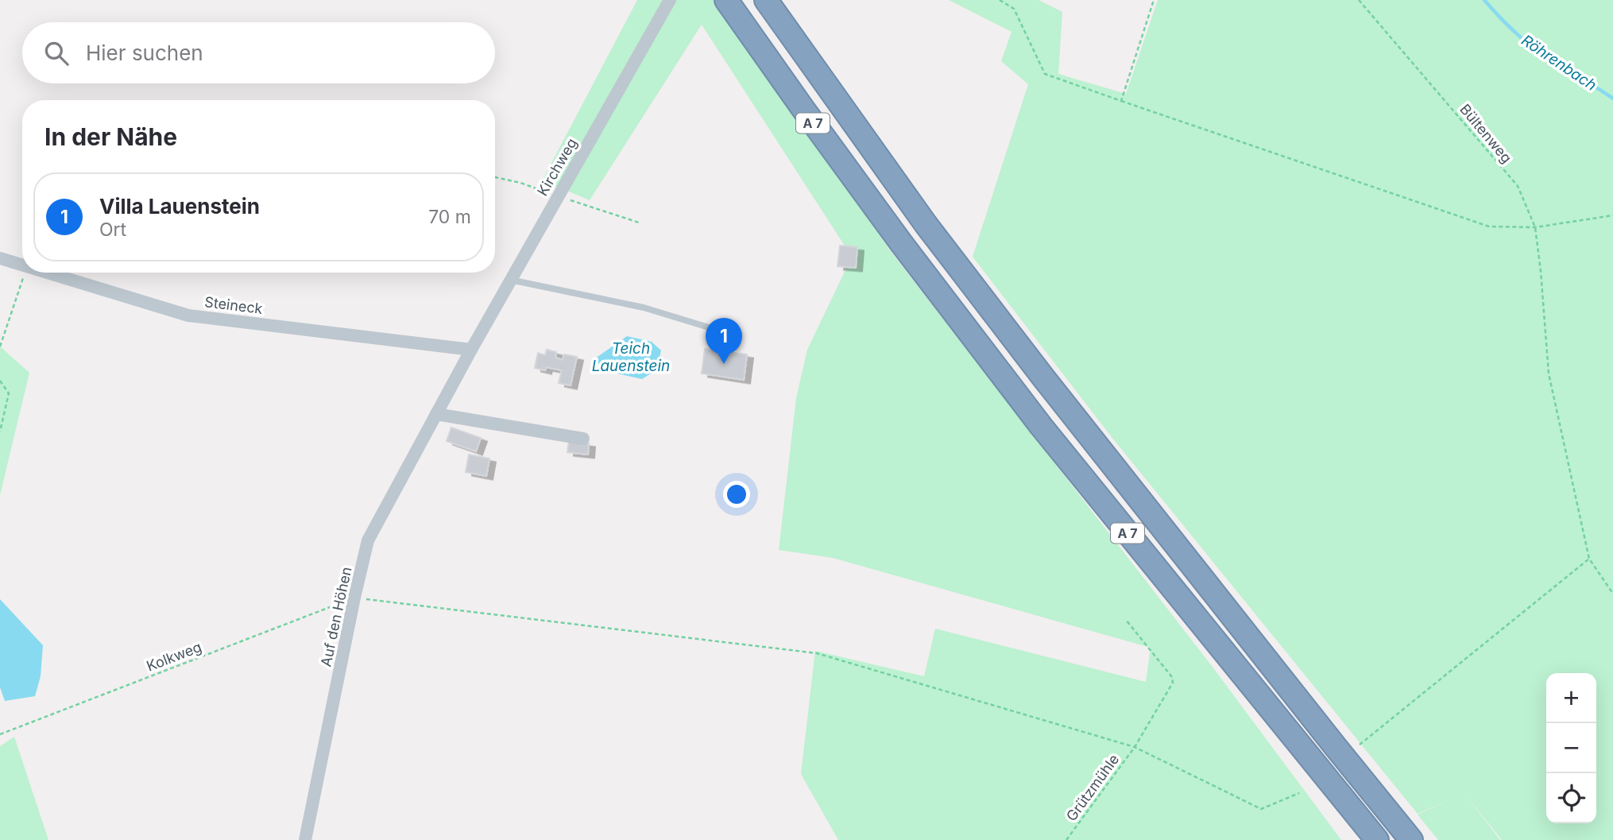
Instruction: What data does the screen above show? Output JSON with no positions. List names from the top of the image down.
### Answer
{
  "streets": {
    "highway": ["A 7"],
    "street": ["Kirchweg", "Steineck", "Auf den Höhen"],
    "path": ["Bültenweg", "Kolkweg", "Grützmühle"]
  },
  "crossings": [
    ["Kirchweg", "Steineck"],
    ["Kirchweg", "Auf den Höhen"],
    ["Steineck", "Auf den Höhen"],
    ["Auf den Höhen", "Kolkweg"]
  ],
  "water": ["Röhrenbach", "Teich Lauenstein"],
  "page": {
    "search": "Hier suchen",
    "heading": "In der Nähe",
    "list": [
      {
        "mark": "1",
        "name": "Villa Lauenstein",
        "note": "Ort",
        "value": "70 m"
      }
    ],
    "pins": "1",
    "map_buttons": ["+", "−"]
  }
}
